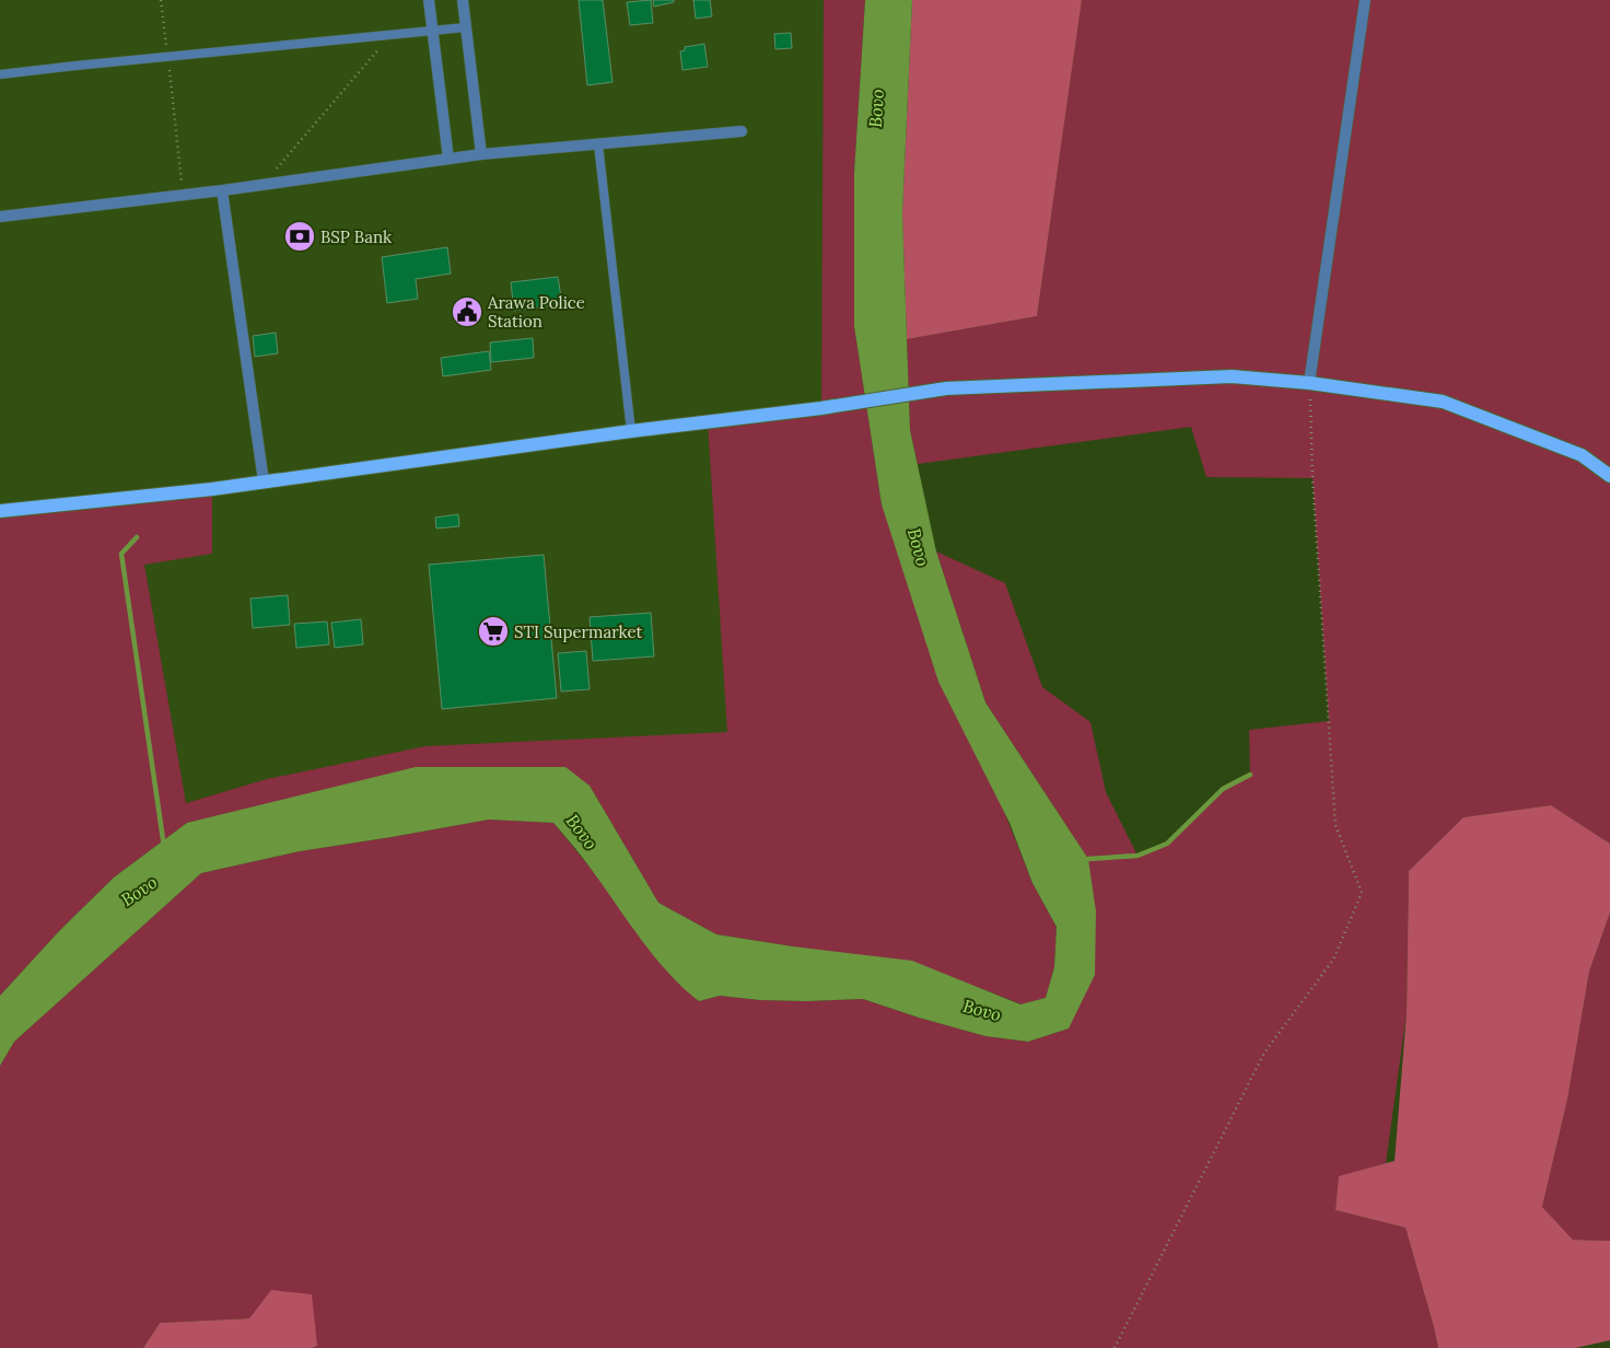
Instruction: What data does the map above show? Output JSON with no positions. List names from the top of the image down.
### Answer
{
  "water": ["Bovo"],
  "places": {
    "bank": ["BSP Bank"],
    "public building": ["Arawa Police Station"],
    "supermarket": ["STI Supermarket"]
  }
}
